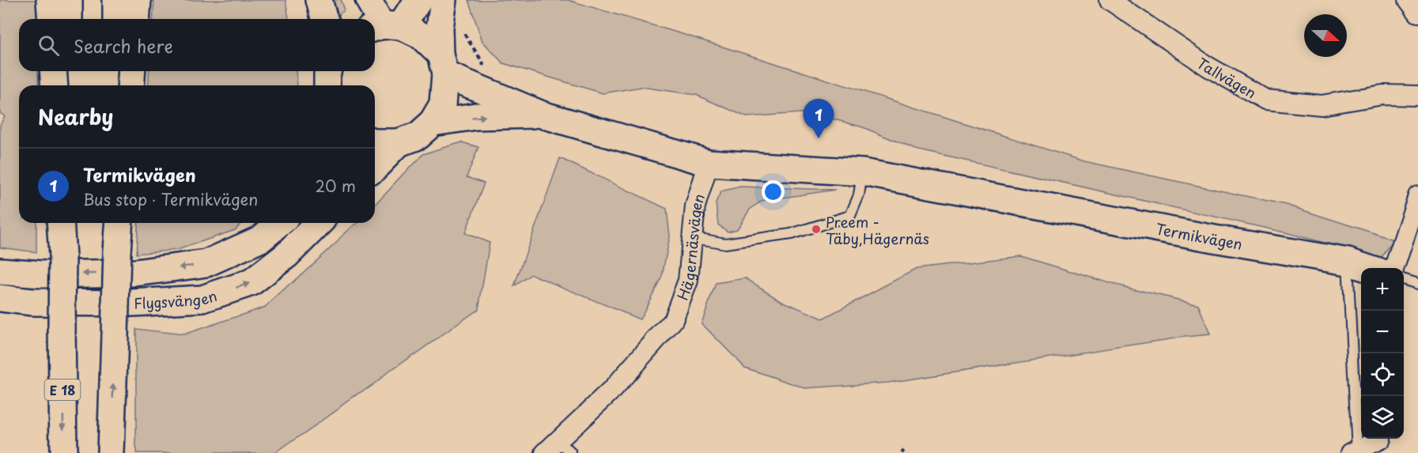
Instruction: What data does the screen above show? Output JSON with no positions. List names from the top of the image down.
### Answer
{
  "streets": {
    "main road": ["Termikvägen", "Flygsvängen", "E 18"],
    "street": ["Tallvägen", "Hägernäsvägen"]
  },
  "crossings": [
    ["Termikvägen", "Hägernäsvägen"]
  ],
  "places": ["Preem - Täby,Hägernäs"],
  "north": "right",
  "page": {
    "search": "Search here",
    "heading": "Nearby",
    "pins": "1",
    "list": [
      {
        "mark": "1",
        "name": "Termikvägen",
        "note": "Bus stop · Termikvägen",
        "value": "20 m"
      }
    ],
    "map_buttons": ["+", "−"]
  }
}
